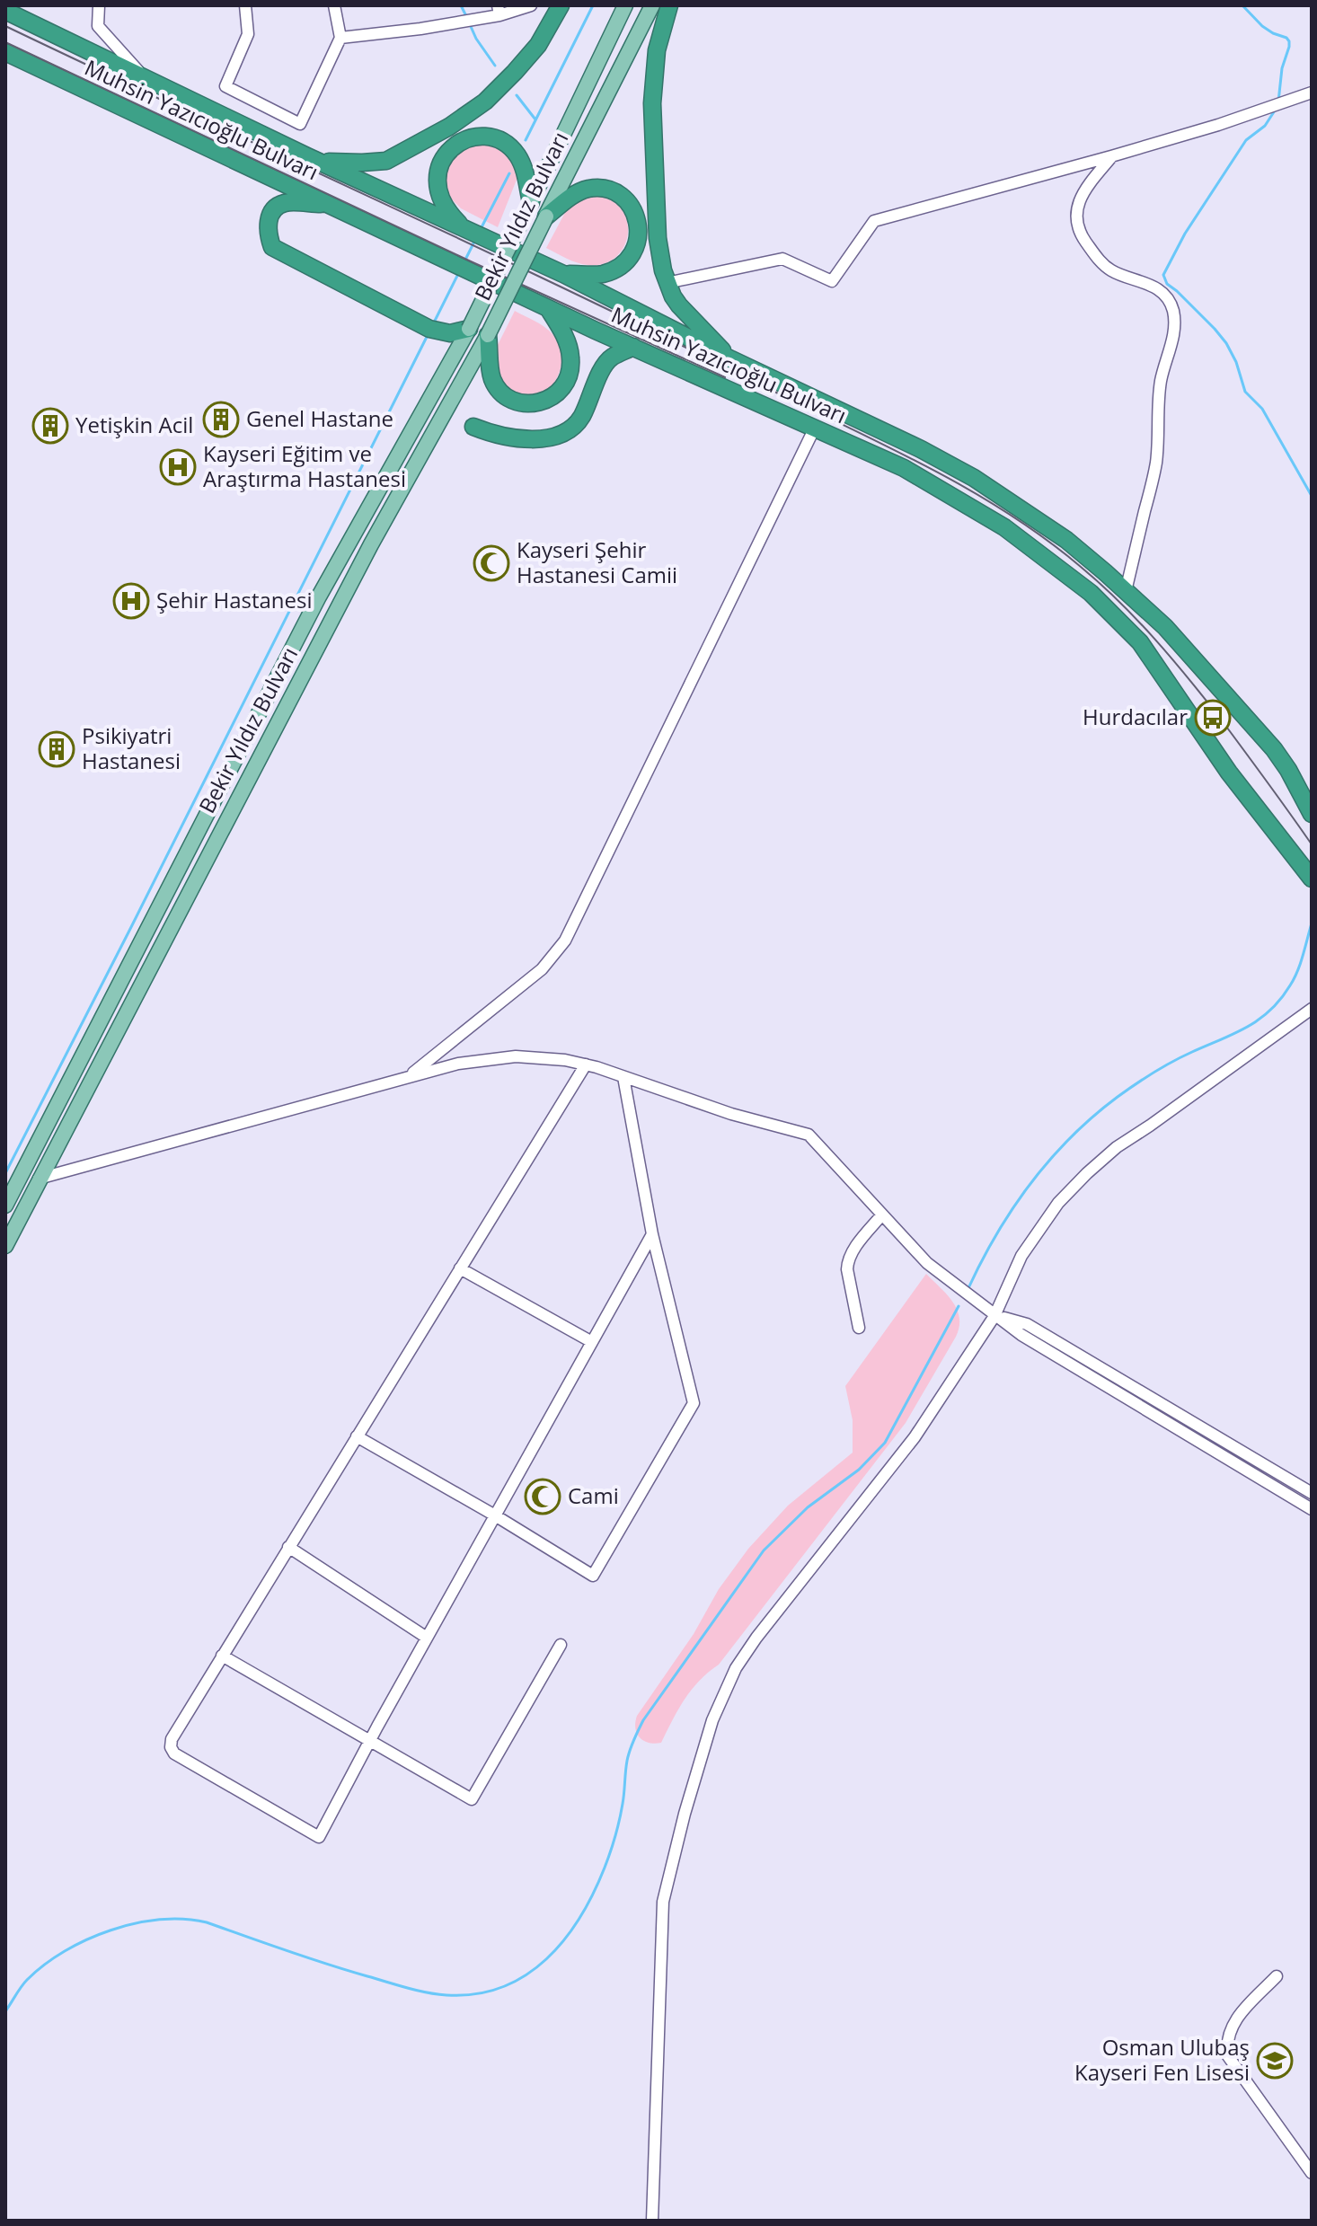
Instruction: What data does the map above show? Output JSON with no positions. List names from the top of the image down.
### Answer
{
  "streets": {
    "highway": ["Muhsin Yazıcıoğlu Bulvarı"],
    "main road": ["Bekir Yıldız Bulvarı"]
  },
  "places": {
    "building": ["Genel Hastane", "Yetişkin Acil", "Psikiyatri Hastanesi"],
    "hospital": ["Kayseri Eğitim ve Araştırma Hastanesi", "Şehir Hastanesi"],
    "mosque": ["Kayseri Şehir Hastanesi Camii", "Cami"],
    "bus stop": ["Hurdacılar"],
    "school or university": ["Osman Ulubaş Kayseri Fen Lisesi"]
  }
}
